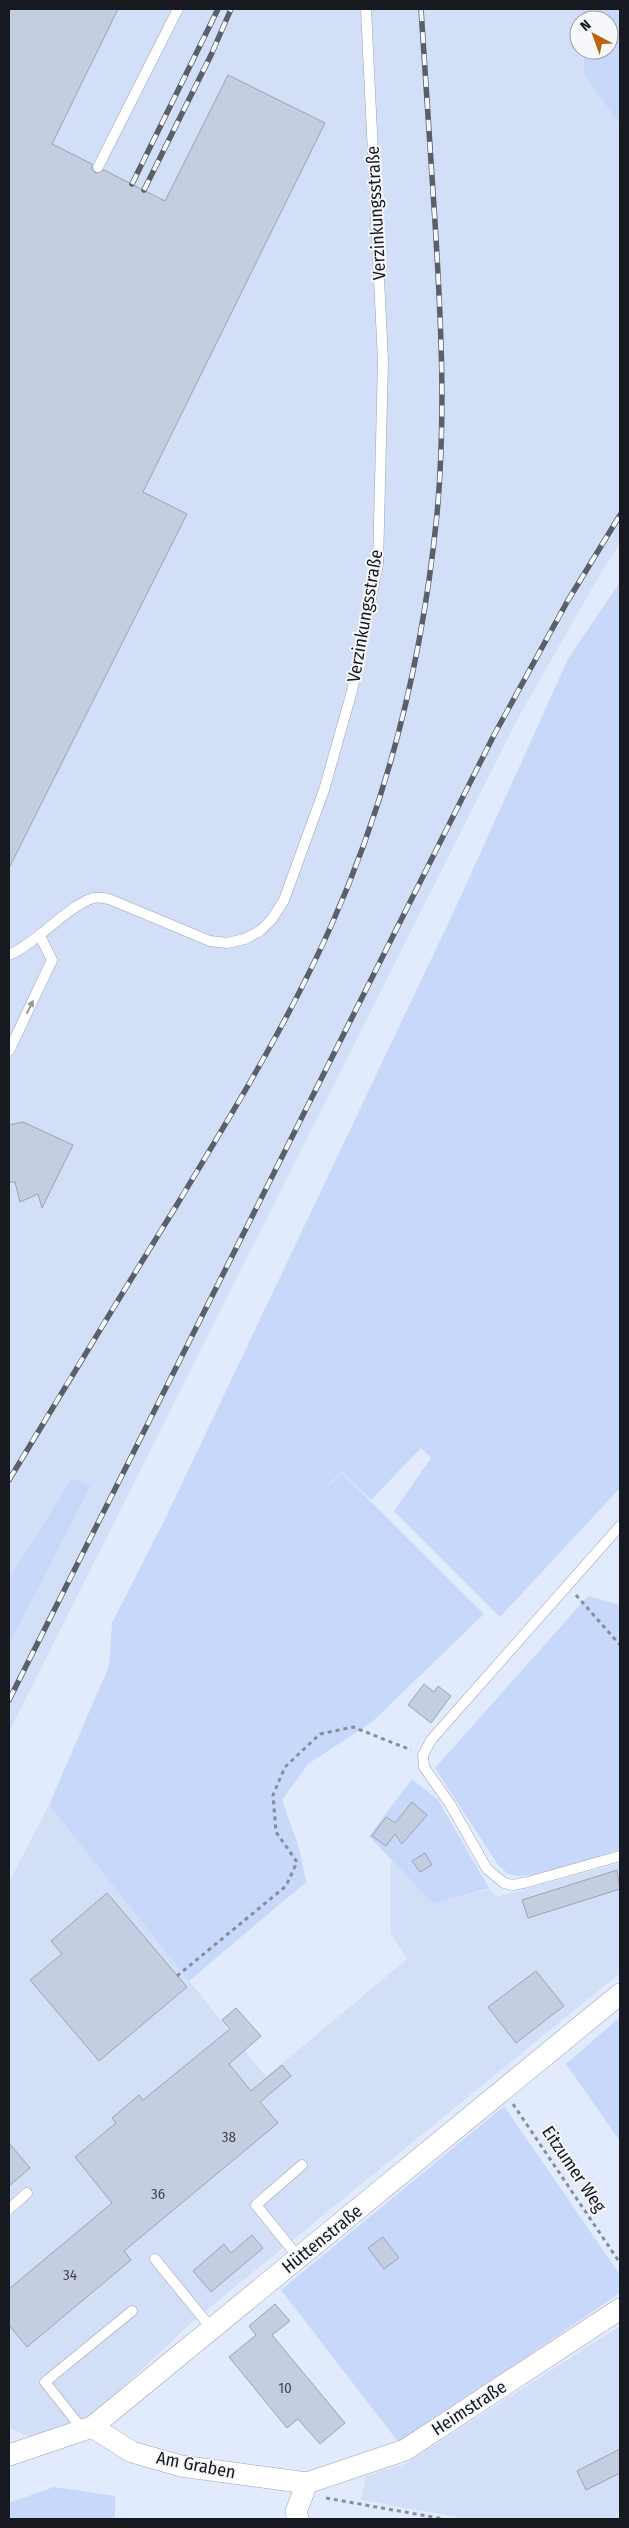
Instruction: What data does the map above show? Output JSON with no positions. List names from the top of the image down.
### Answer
{
  "streets": {
    "street": ["Hüttenstraße", "Heimstraße", "Am Graben"],
    "lane": ["Verzinkungsstraße"],
    "path": ["Eitzumer Weg"]
  },
  "crossings": [
    ["Eitzumer Weg", "Hüttenstraße"],
    ["Hüttenstraße", "Am Graben"],
    ["Heimstraße", "Am Graben"]
  ],
  "house_numbers": [
    "38",
    "36",
    "34",
    "10"
  ],
  "north": "top left"
}
